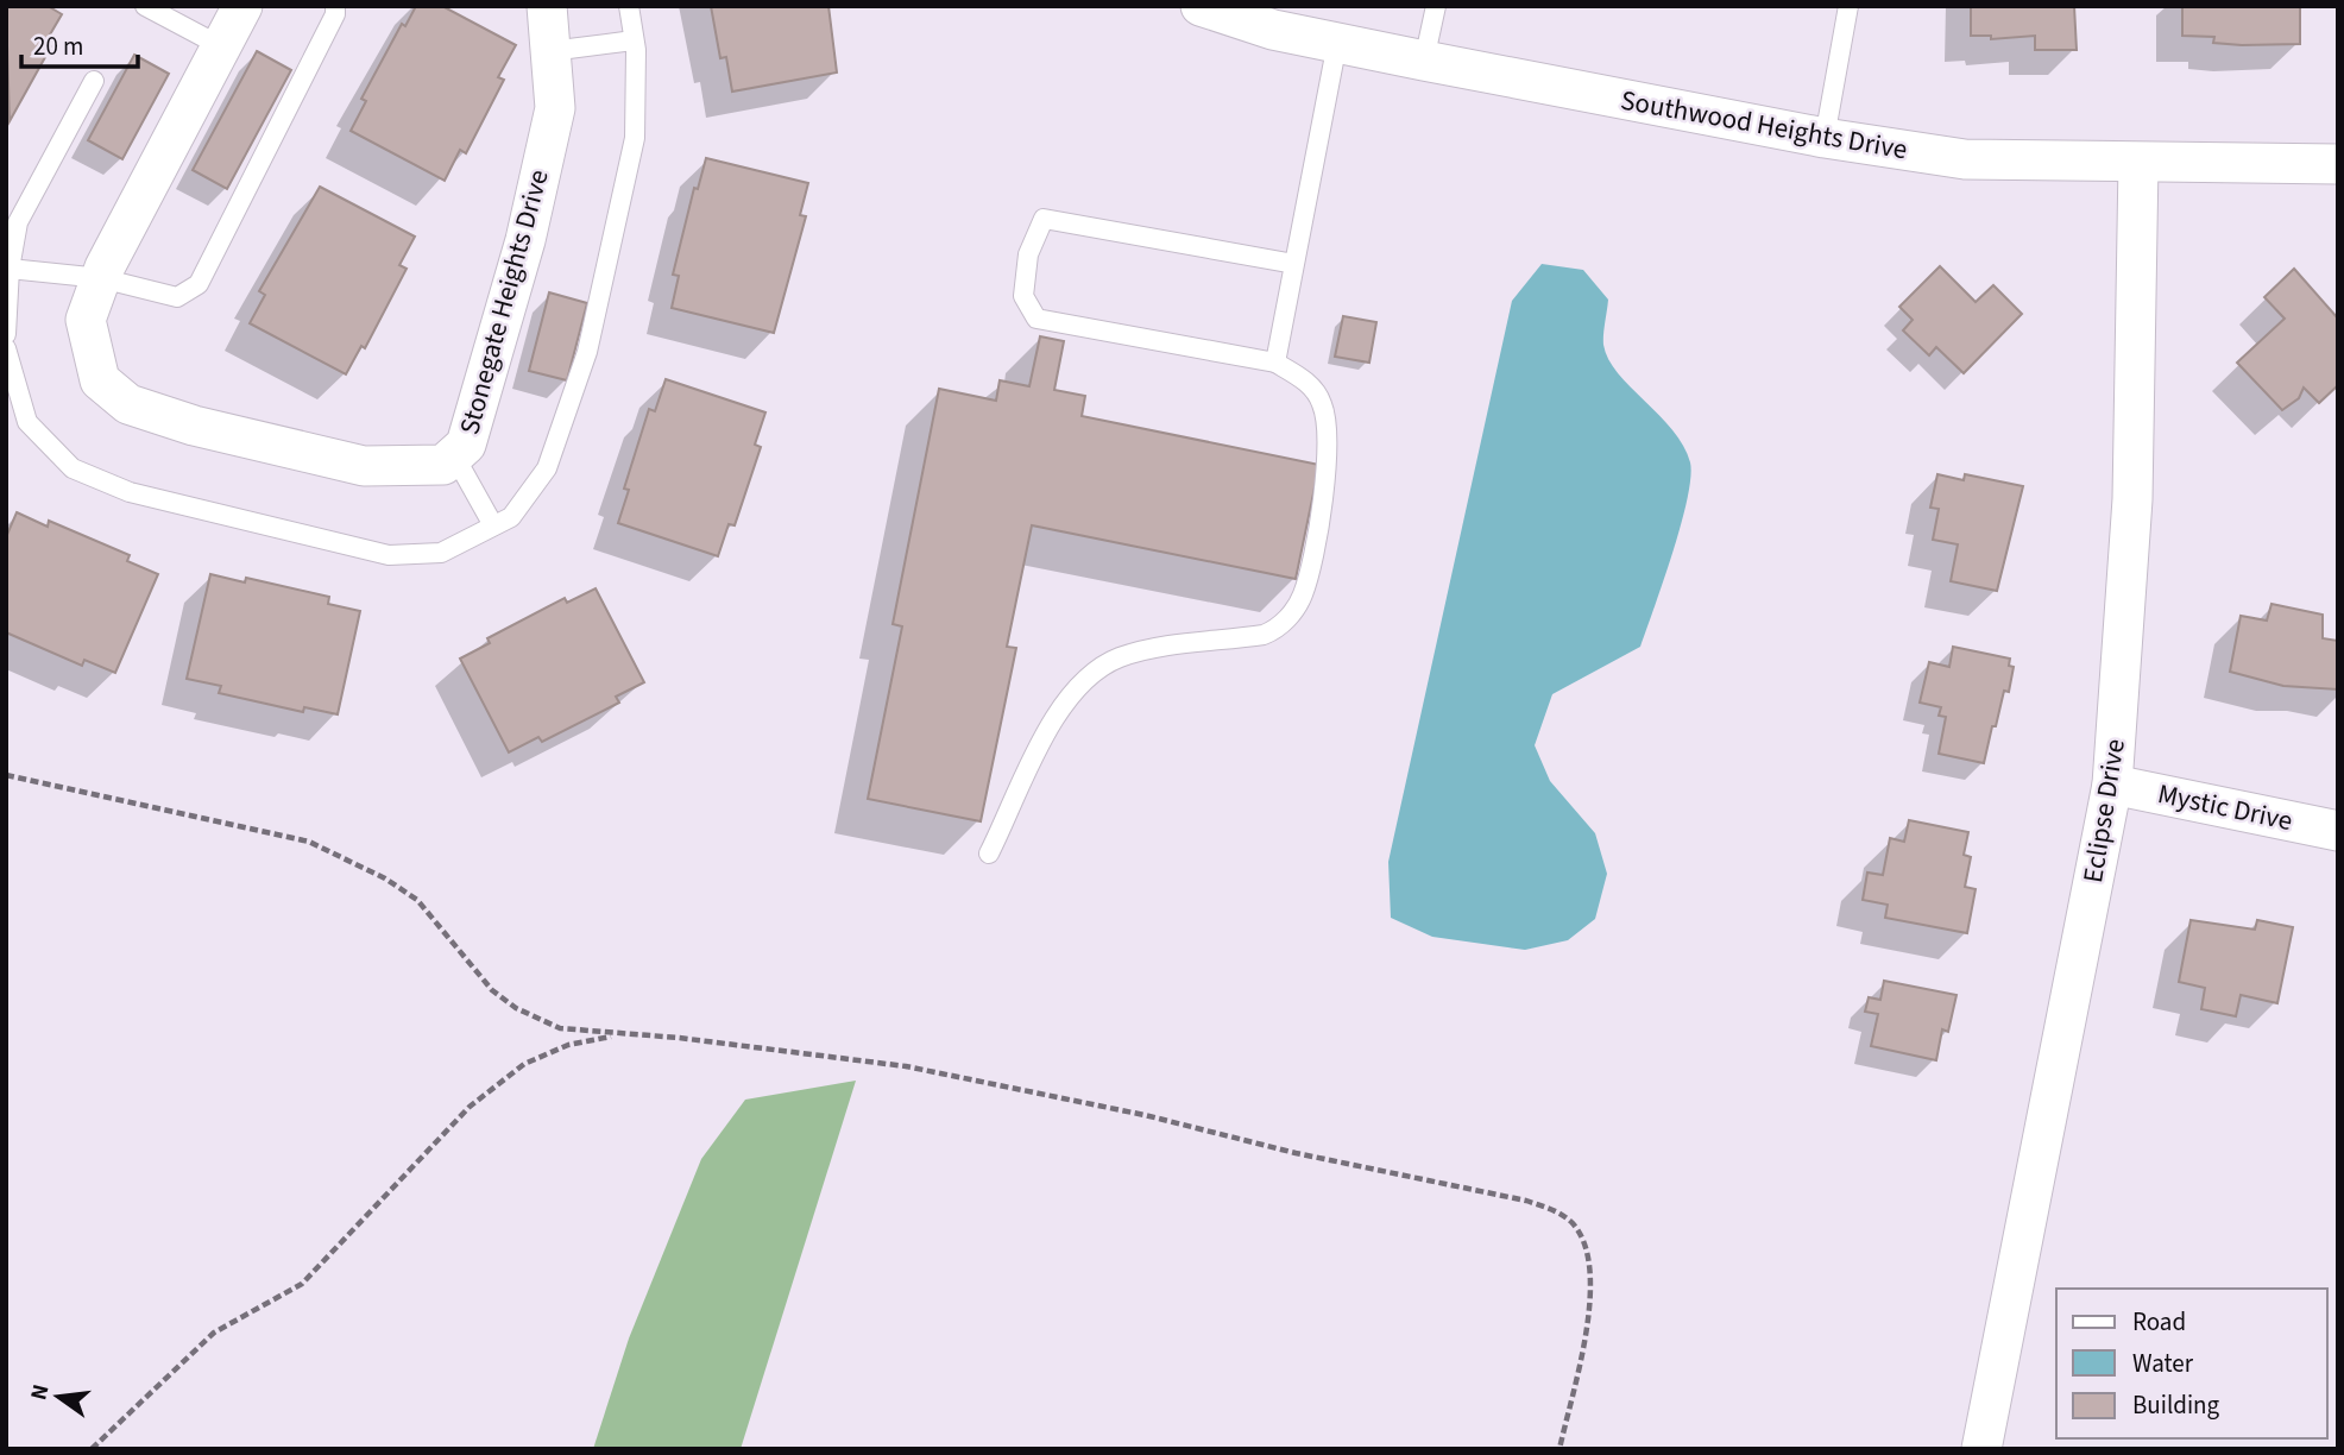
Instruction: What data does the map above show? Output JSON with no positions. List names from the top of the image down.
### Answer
{
  "streets": {
    "street": [
      "Southwood Heights Drive",
      "Stonegate Heights Drive",
      "Mystic Drive",
      "Eclipse Drive"
    ]
  },
  "crossings": [
    ["Southwood Heights Drive", "Eclipse Drive"],
    ["Mystic Drive", "Eclipse Drive"]
  ],
  "legend": ["Road", "Water", "Building"],
  "scale_bar": "20 m",
  "north": "left"
}
